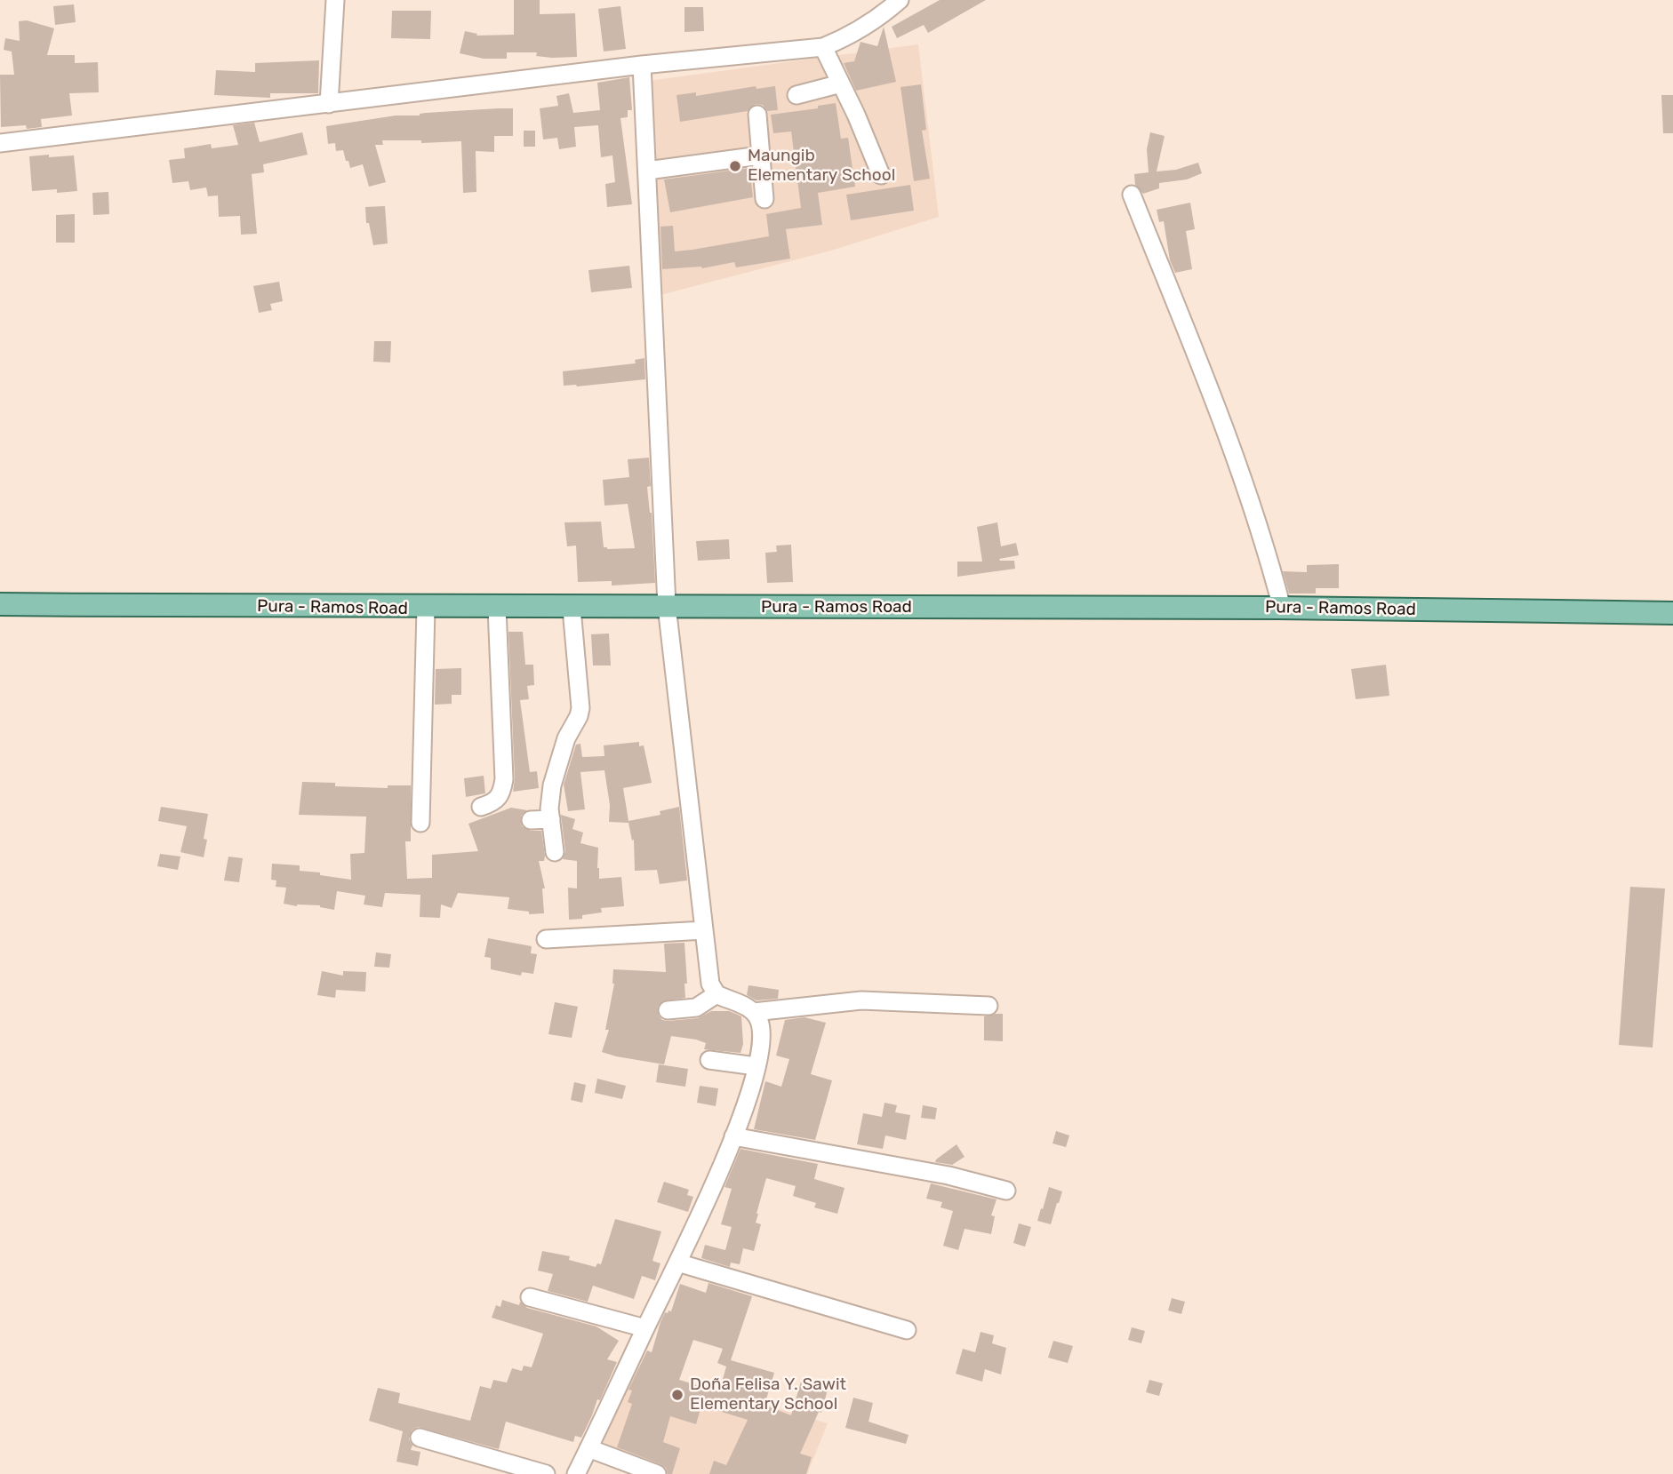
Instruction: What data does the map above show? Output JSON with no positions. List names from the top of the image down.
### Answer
{
  "streets": {
    "main road": ["Pura - Ramos Road"]
  },
  "places": ["Maungib Elementary School", "Doña Felisa Y. Sawit Elementary School"]
}
